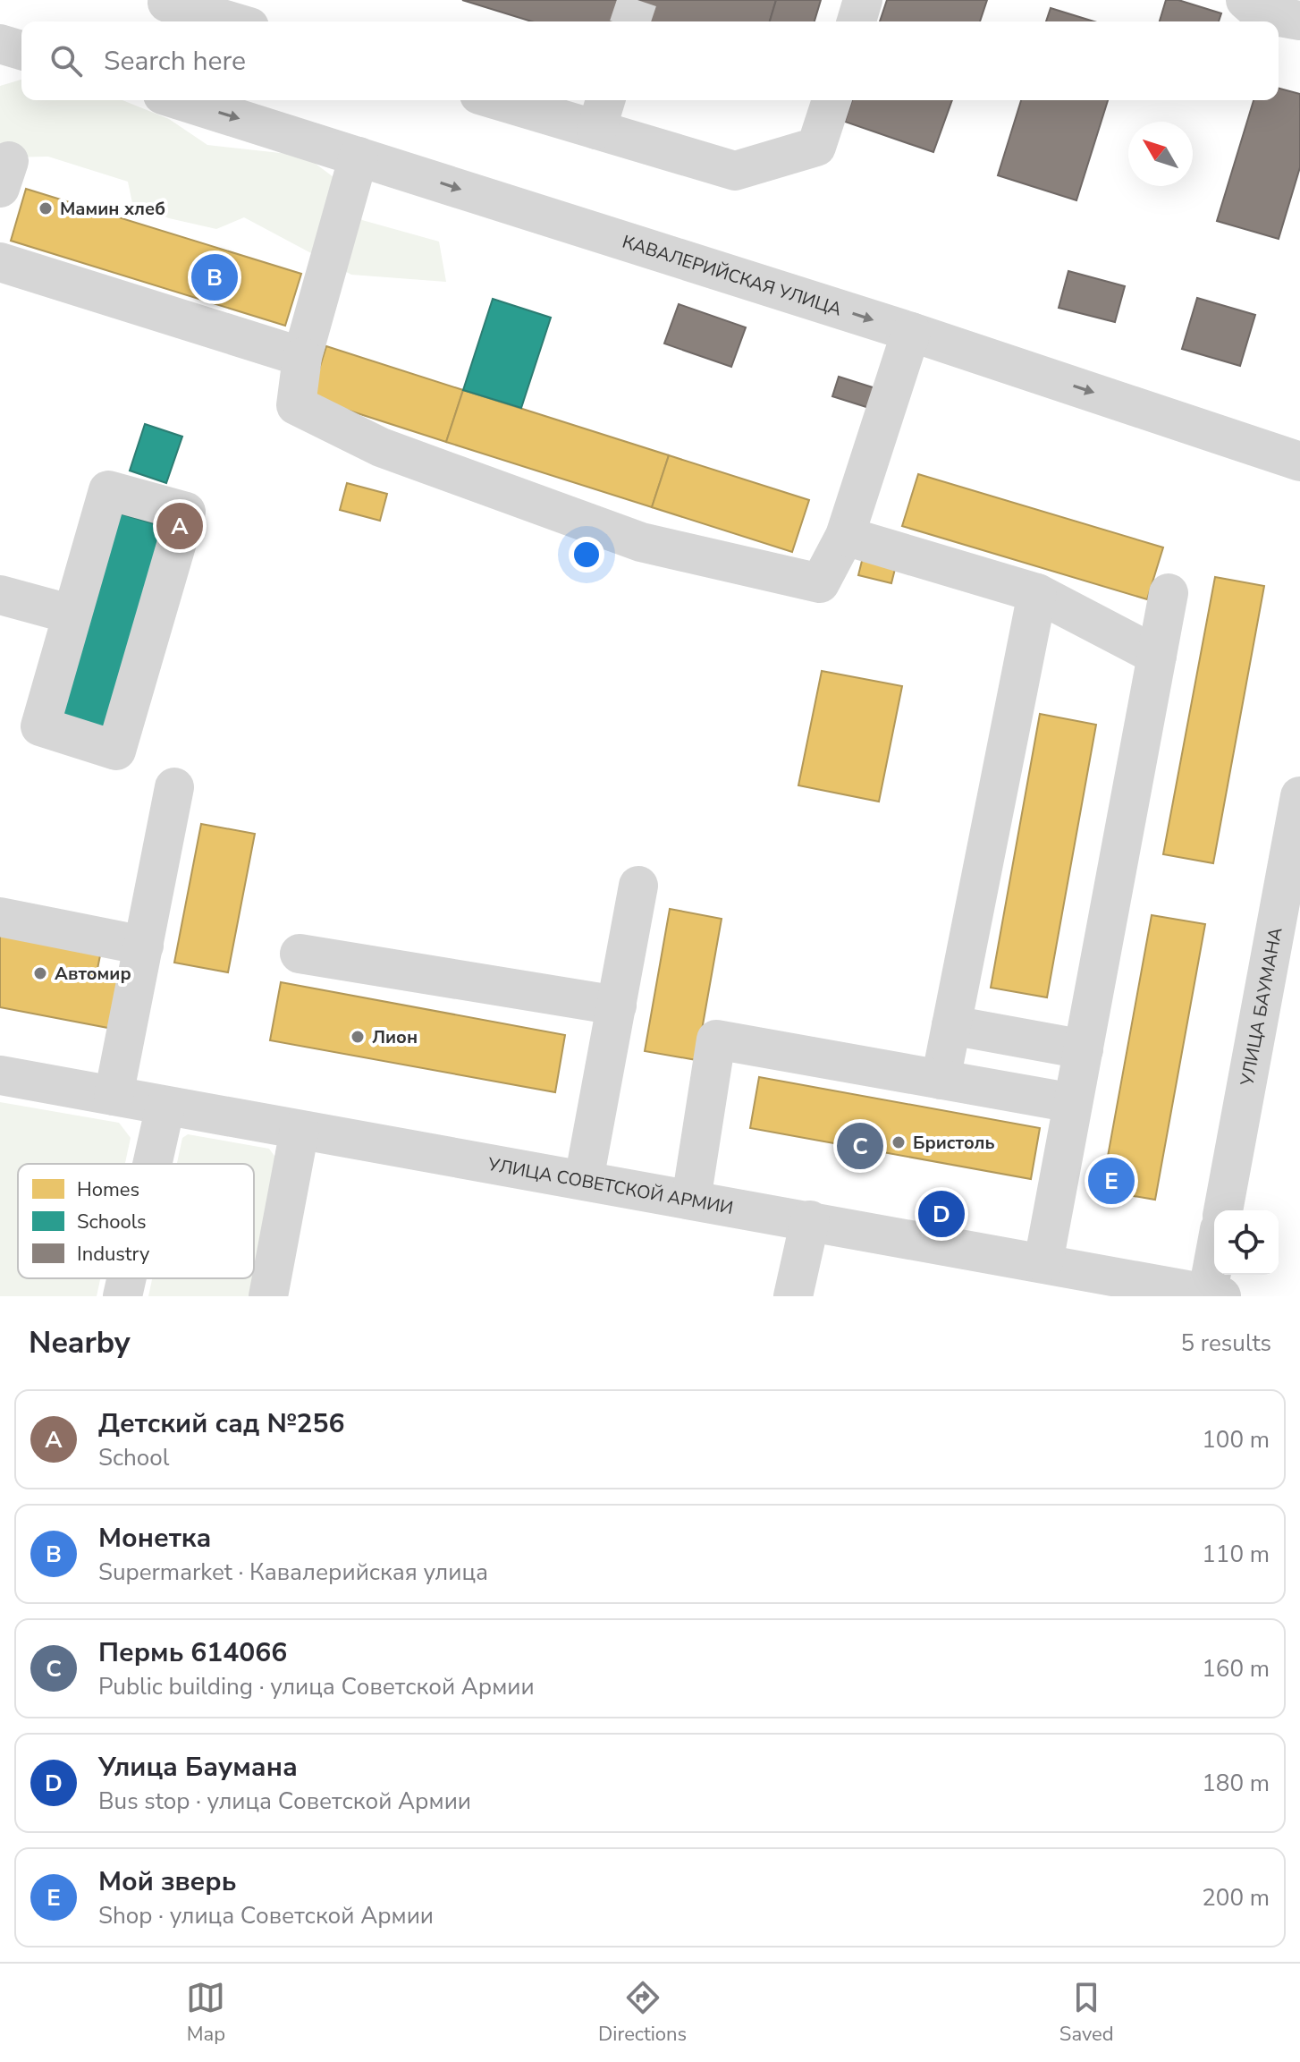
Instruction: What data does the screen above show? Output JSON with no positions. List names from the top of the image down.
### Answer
{
  "streets": {
    "street": ["КАВАЛЕРИЙСКАЯ УЛИЦА", "УЛИЦА БАУМАНА", "УЛИЦА СОВЕТСКОЙ АРМИИ"]
  },
  "places": [
    "Мамин хлеб",
    "Автомир",
    "Лион",
    "Бристоль"
  ],
  "legend": ["Homes", "Schools", "Industry"],
  "north": "top left",
  "page": {
    "search": "Search here",
    "pins": [
      "B",
      "A",
      "C",
      "E",
      "D"
    ],
    "heading": ["Nearby", "5 results"],
    "list": [
      {
        "mark": "A",
        "name": "Детский сад №256",
        "note": "School",
        "value": "100 m"
      },
      {
        "mark": "B",
        "name": "Монетка",
        "note": "Supermarket · Кавалерийская улица",
        "value": "110 m"
      },
      {
        "mark": "C",
        "name": "Пермь 614066",
        "note": "Public building · улица Советской Армии",
        "value": "160 m"
      },
      {
        "mark": "D",
        "name": "Улица Баумана",
        "note": "Bus stop · улица Советской Армии",
        "value": "180 m"
      },
      {
        "mark": "E",
        "name": "Мой зверь",
        "note": "Shop · улица Советской Армии",
        "value": "200 m"
      }
    ],
    "nav": ["Map", "Directions", "Saved"]
  }
}
